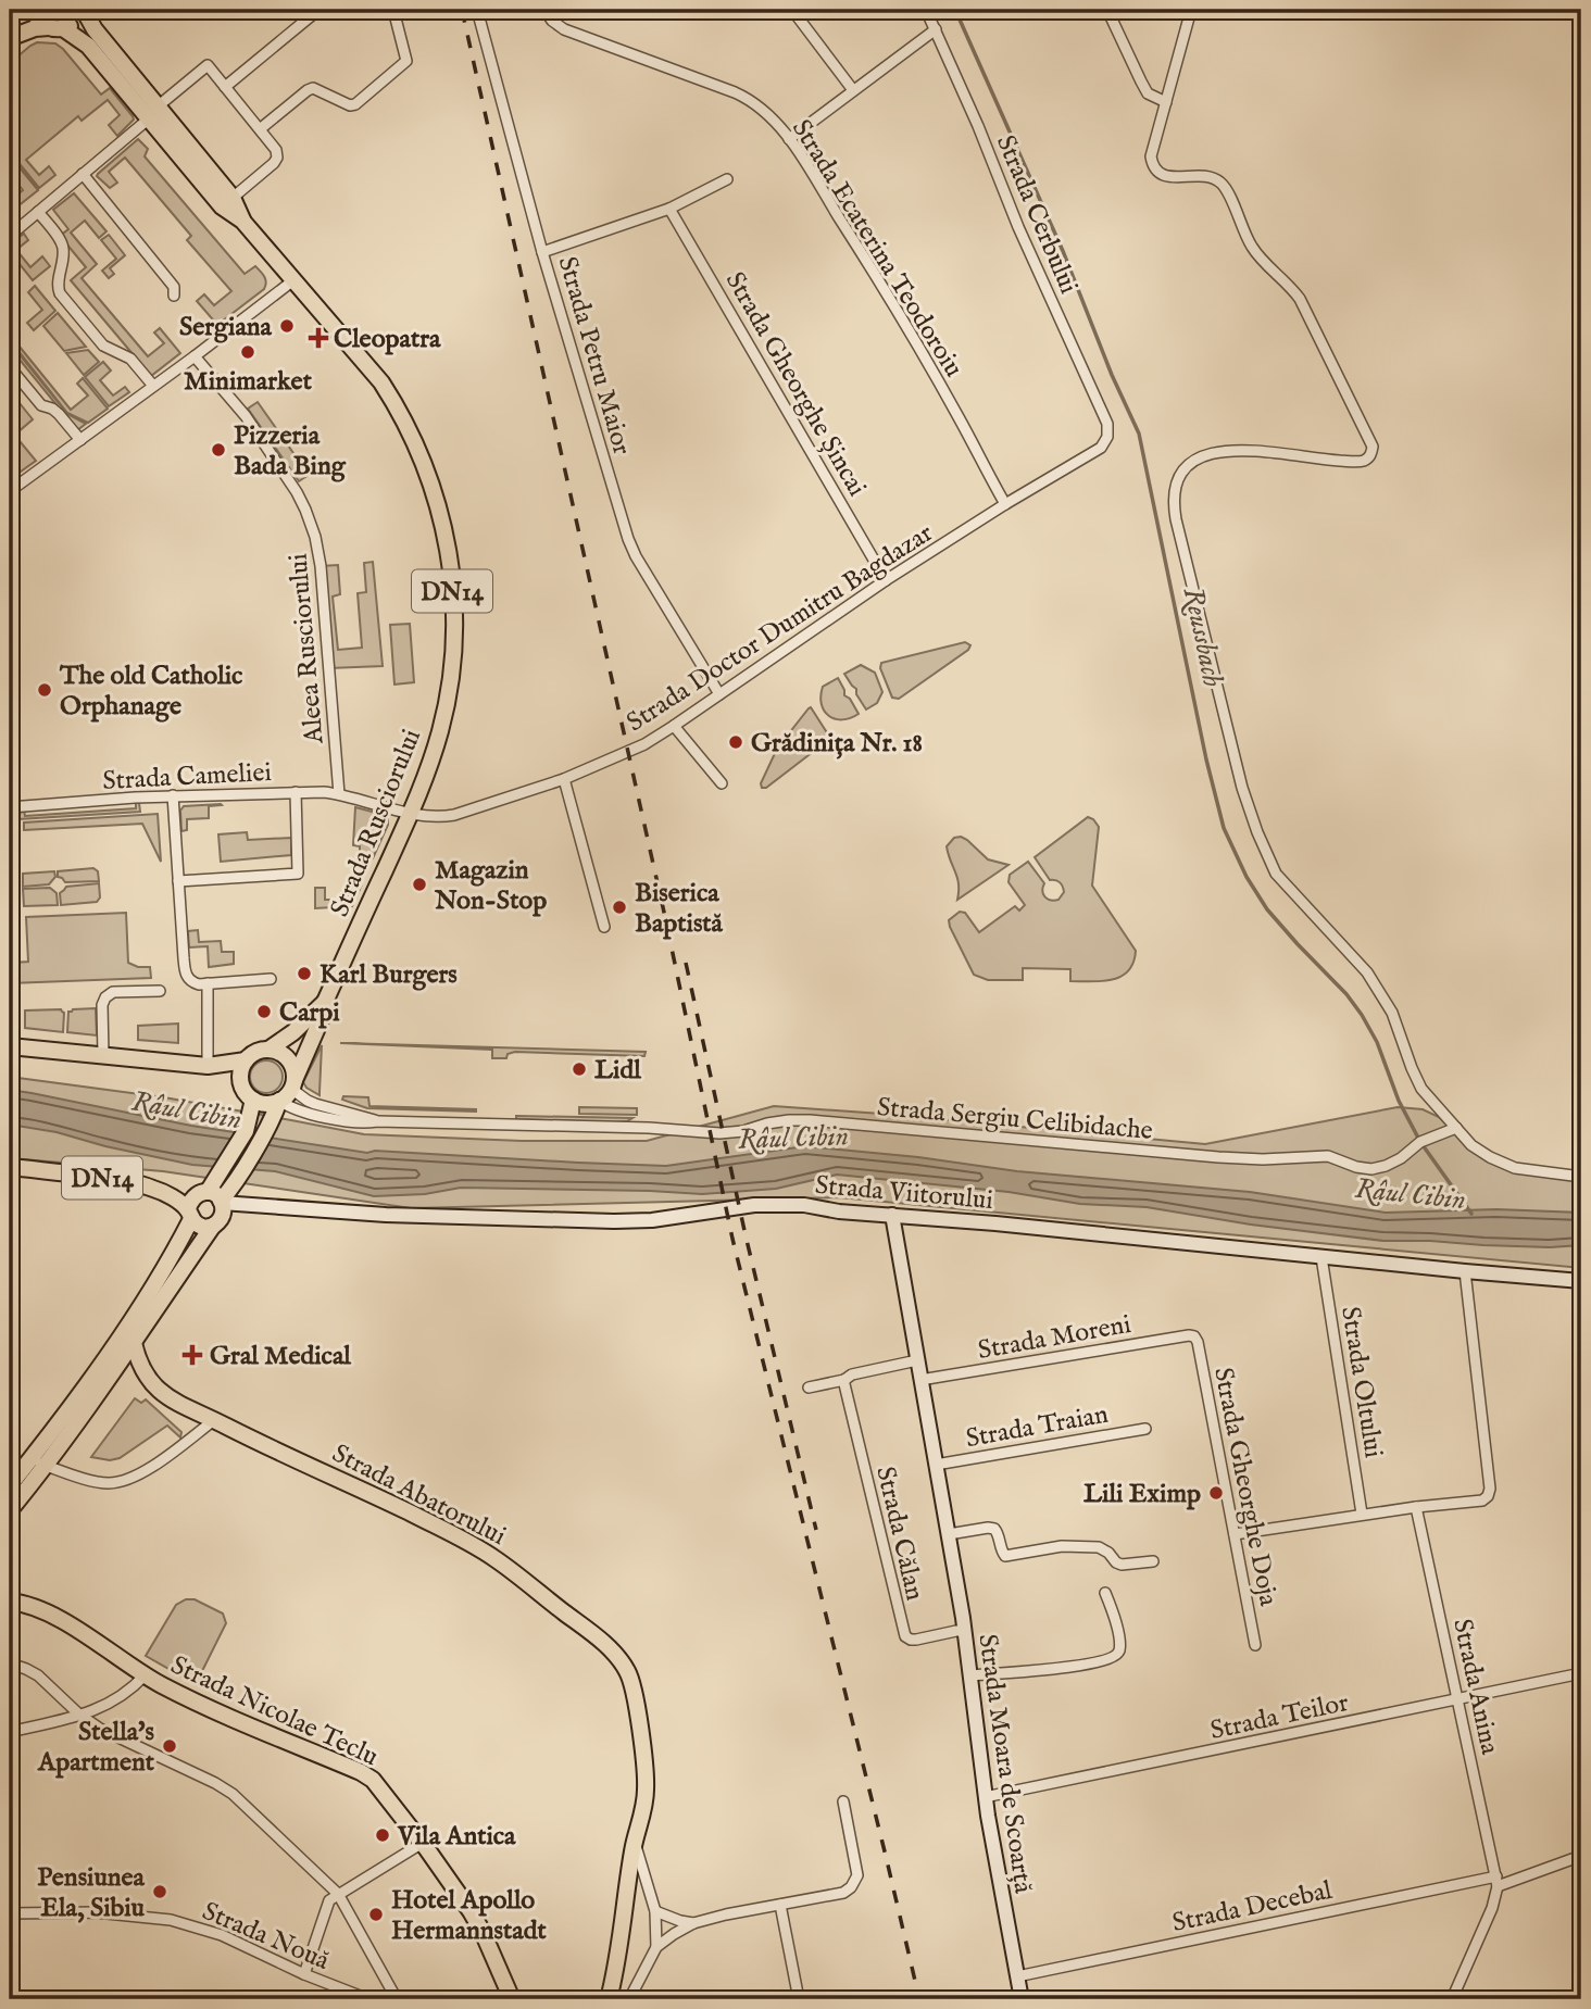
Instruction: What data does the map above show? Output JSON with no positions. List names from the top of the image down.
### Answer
{
  "streets": {
    "main road": [
      "DN14",
      "Strada Rusciorului",
      "Strada Abatorului",
      "Strada Nicolae Teclu"
    ],
    "street": [
      "Strada Cerbului",
      "Strada Ecaterina Teodoroiu",
      "Strada Petru Maior",
      "Strada Gheorghe Șincai",
      "Strada Doctor Dumitru Bagdazar",
      "Aleea Rusciorului",
      "Strada Cameliei",
      "Strada Sergiu Celibidache",
      "Strada Viitorului",
      "Strada Moreni",
      "Strada Oltului",
      "Strada Traian",
      "Strada Gheorghe Doja",
      "Strada Călan",
      "Strada Anina",
      "Strada Teilor",
      "Strada Moara de Scoarță",
      "Strada Decebal",
      "Strada Nouă"
    ]
  },
  "crossings": [
    ["Strada Cerbului", "Strada Doctor Dumitru Bagdazar"],
    ["Strada Ecaterina Teodoroiu", "Strada Doctor Dumitru Bagdazar"],
    ["Strada Petru Maior", "Strada Doctor Dumitru Bagdazar"],
    ["Strada Gheorghe Șincai", "Strada Doctor Dumitru Bagdazar"],
    ["DN14", "Strada Rusciorului"],
    ["DN14", "Strada Sergiu Celibidache"],
    ["DN14", "Strada Viitorului"],
    ["Strada Doctor Dumitru Bagdazar", "Strada Cameliei"],
    ["Strada Doctor Dumitru Bagdazar", "Strada Rusciorului"],
    ["Aleea Rusciorului", "Strada Cameliei"],
    ["Strada Cameliei", "Strada Rusciorului"],
    ["Strada Rusciorului", "Strada Sergiu Celibidache"],
    ["Strada Viitorului", "Strada Oltului"],
    ["Strada Viitorului", "Strada Moara de Scoarță"],
    ["Strada Moreni", "Strada Gheorghe Doja"],
    ["Strada Moreni", "Strada Moara de Scoarță"],
    ["Strada Traian", "Strada Moara de Scoarță"],
    ["Strada Călan", "Strada Moara de Scoarță"],
    ["Strada Anina", "Strada Teilor"],
    ["Strada Anina", "Strada Decebal"],
    ["Strada Teilor", "Strada Moara de Scoarță"],
    ["Strada Moara de Scoarță", "Strada Decebal"]
  ],
  "water": ["Reussbach", "Râul Cibin"],
  "places": {
    "other": [
      "Sergiana",
      "Minimarket",
      "Pizzeria Bada Bing",
      "The old Catholic Orphanage",
      "Grădinița Nr. 18",
      "Magazin Non-Stop",
      "Biserica Baptistă",
      "Karl Burgers",
      "Carpi",
      "Lidl",
      "Lili Eximp",
      "Stella's Apartment",
      "Vila Antica",
      "Pensiunea Ela, Sibiu",
      "Hotel Apollo Hermannstadt"
    ],
    "health": ["Cleopatra", "Gral Medical"]
  }
}
